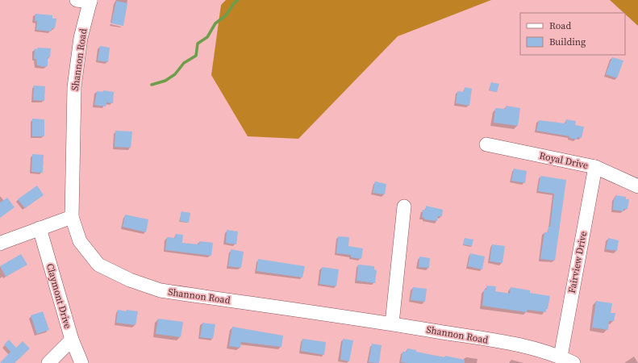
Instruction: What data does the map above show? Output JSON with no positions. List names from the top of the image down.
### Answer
{
  "streets": {
    "street": [
      "Shannon Road",
      "Royal Drive",
      "Fairview Drive",
      "Claymont Drive"
    ]
  },
  "crossings": [
    ["Shannon Road", "Fairview Drive"],
    ["Royal Drive", "Fairview Drive"]
  ],
  "legend": ["Road", "Building"]
}
